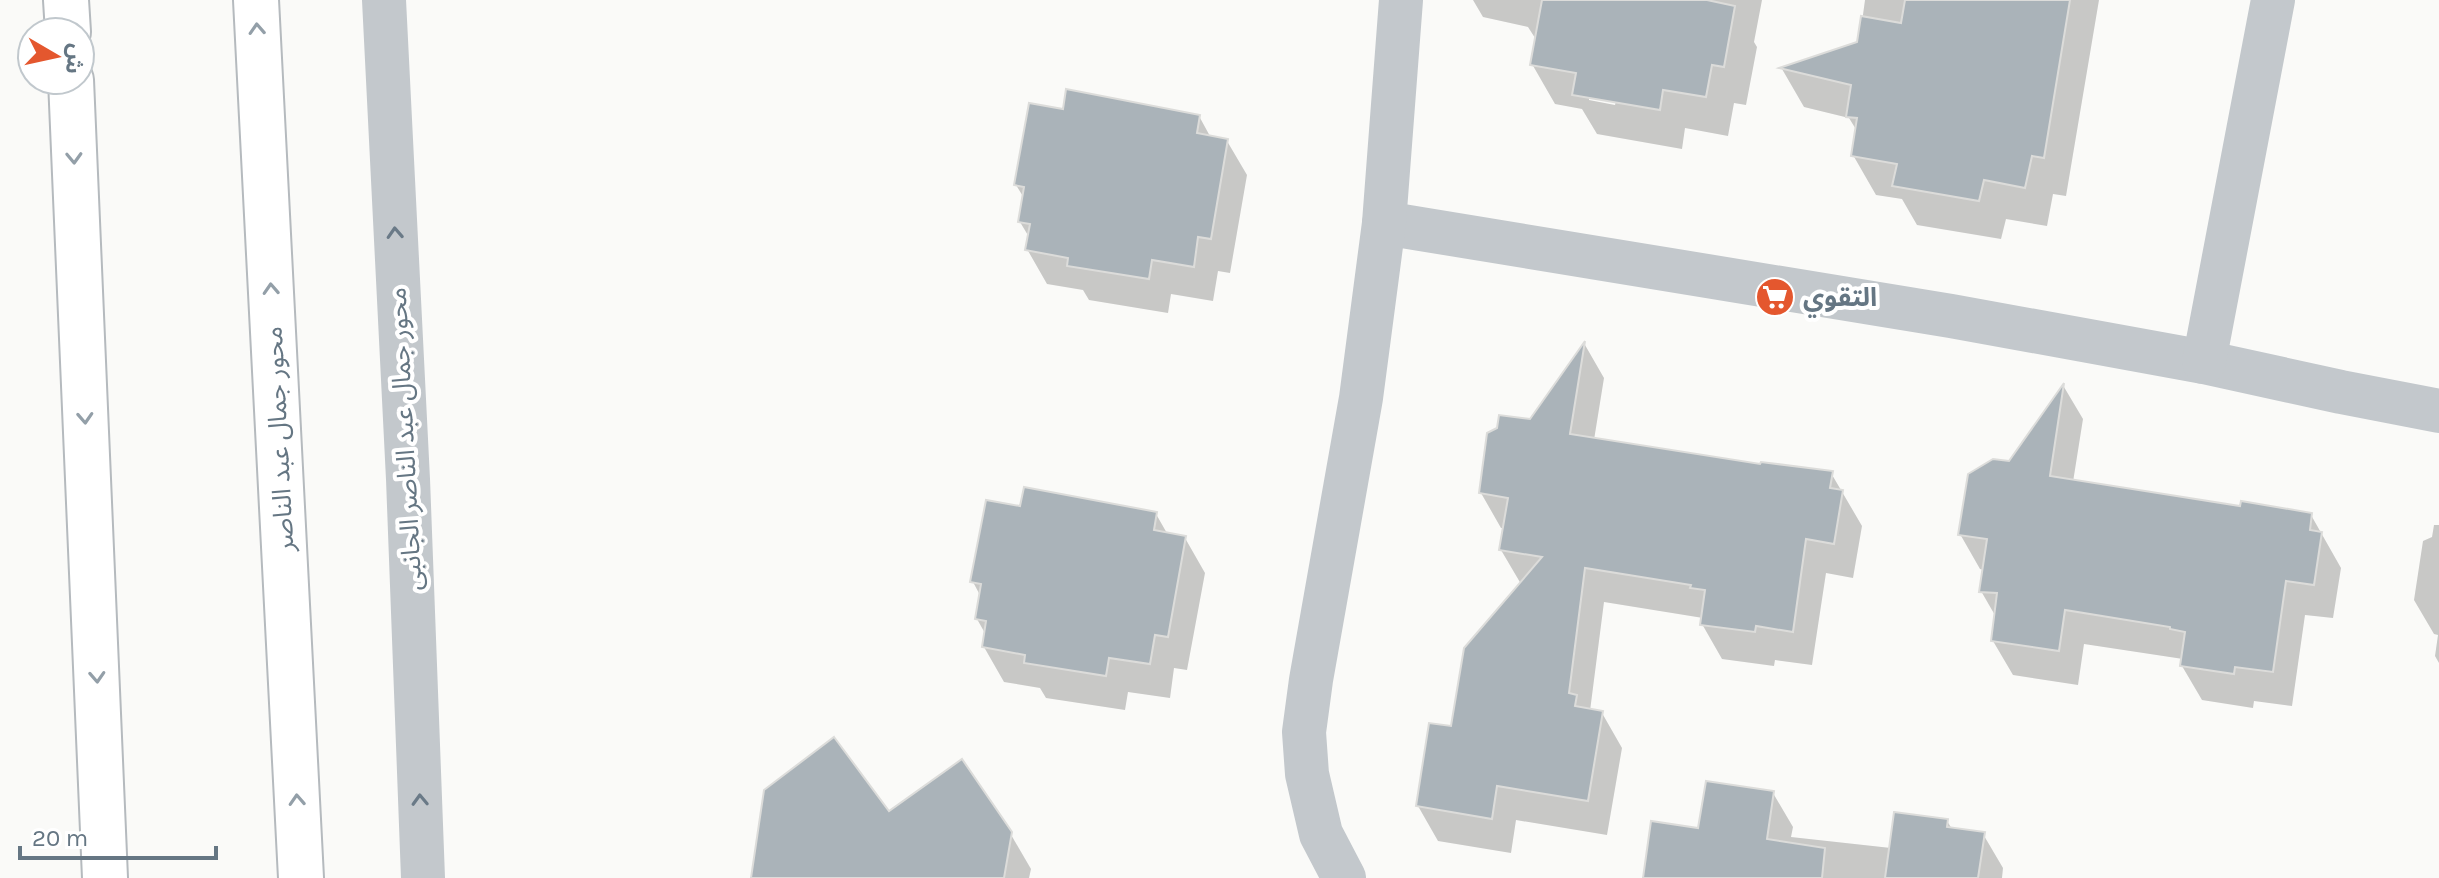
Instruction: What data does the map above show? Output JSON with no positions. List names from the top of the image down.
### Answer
{
  "streets": {
    "main road": ["محور جمال عبد الناصر"],
    "street": ["محور جمال عبد الناصر الجانبى"]
  },
  "one_way": ["محور جمال عبد الناصر الجانبى"],
  "places": {
    "supermarket": ["التقوي"]
  },
  "scale_bar": "20 m",
  "north": "right"
}
